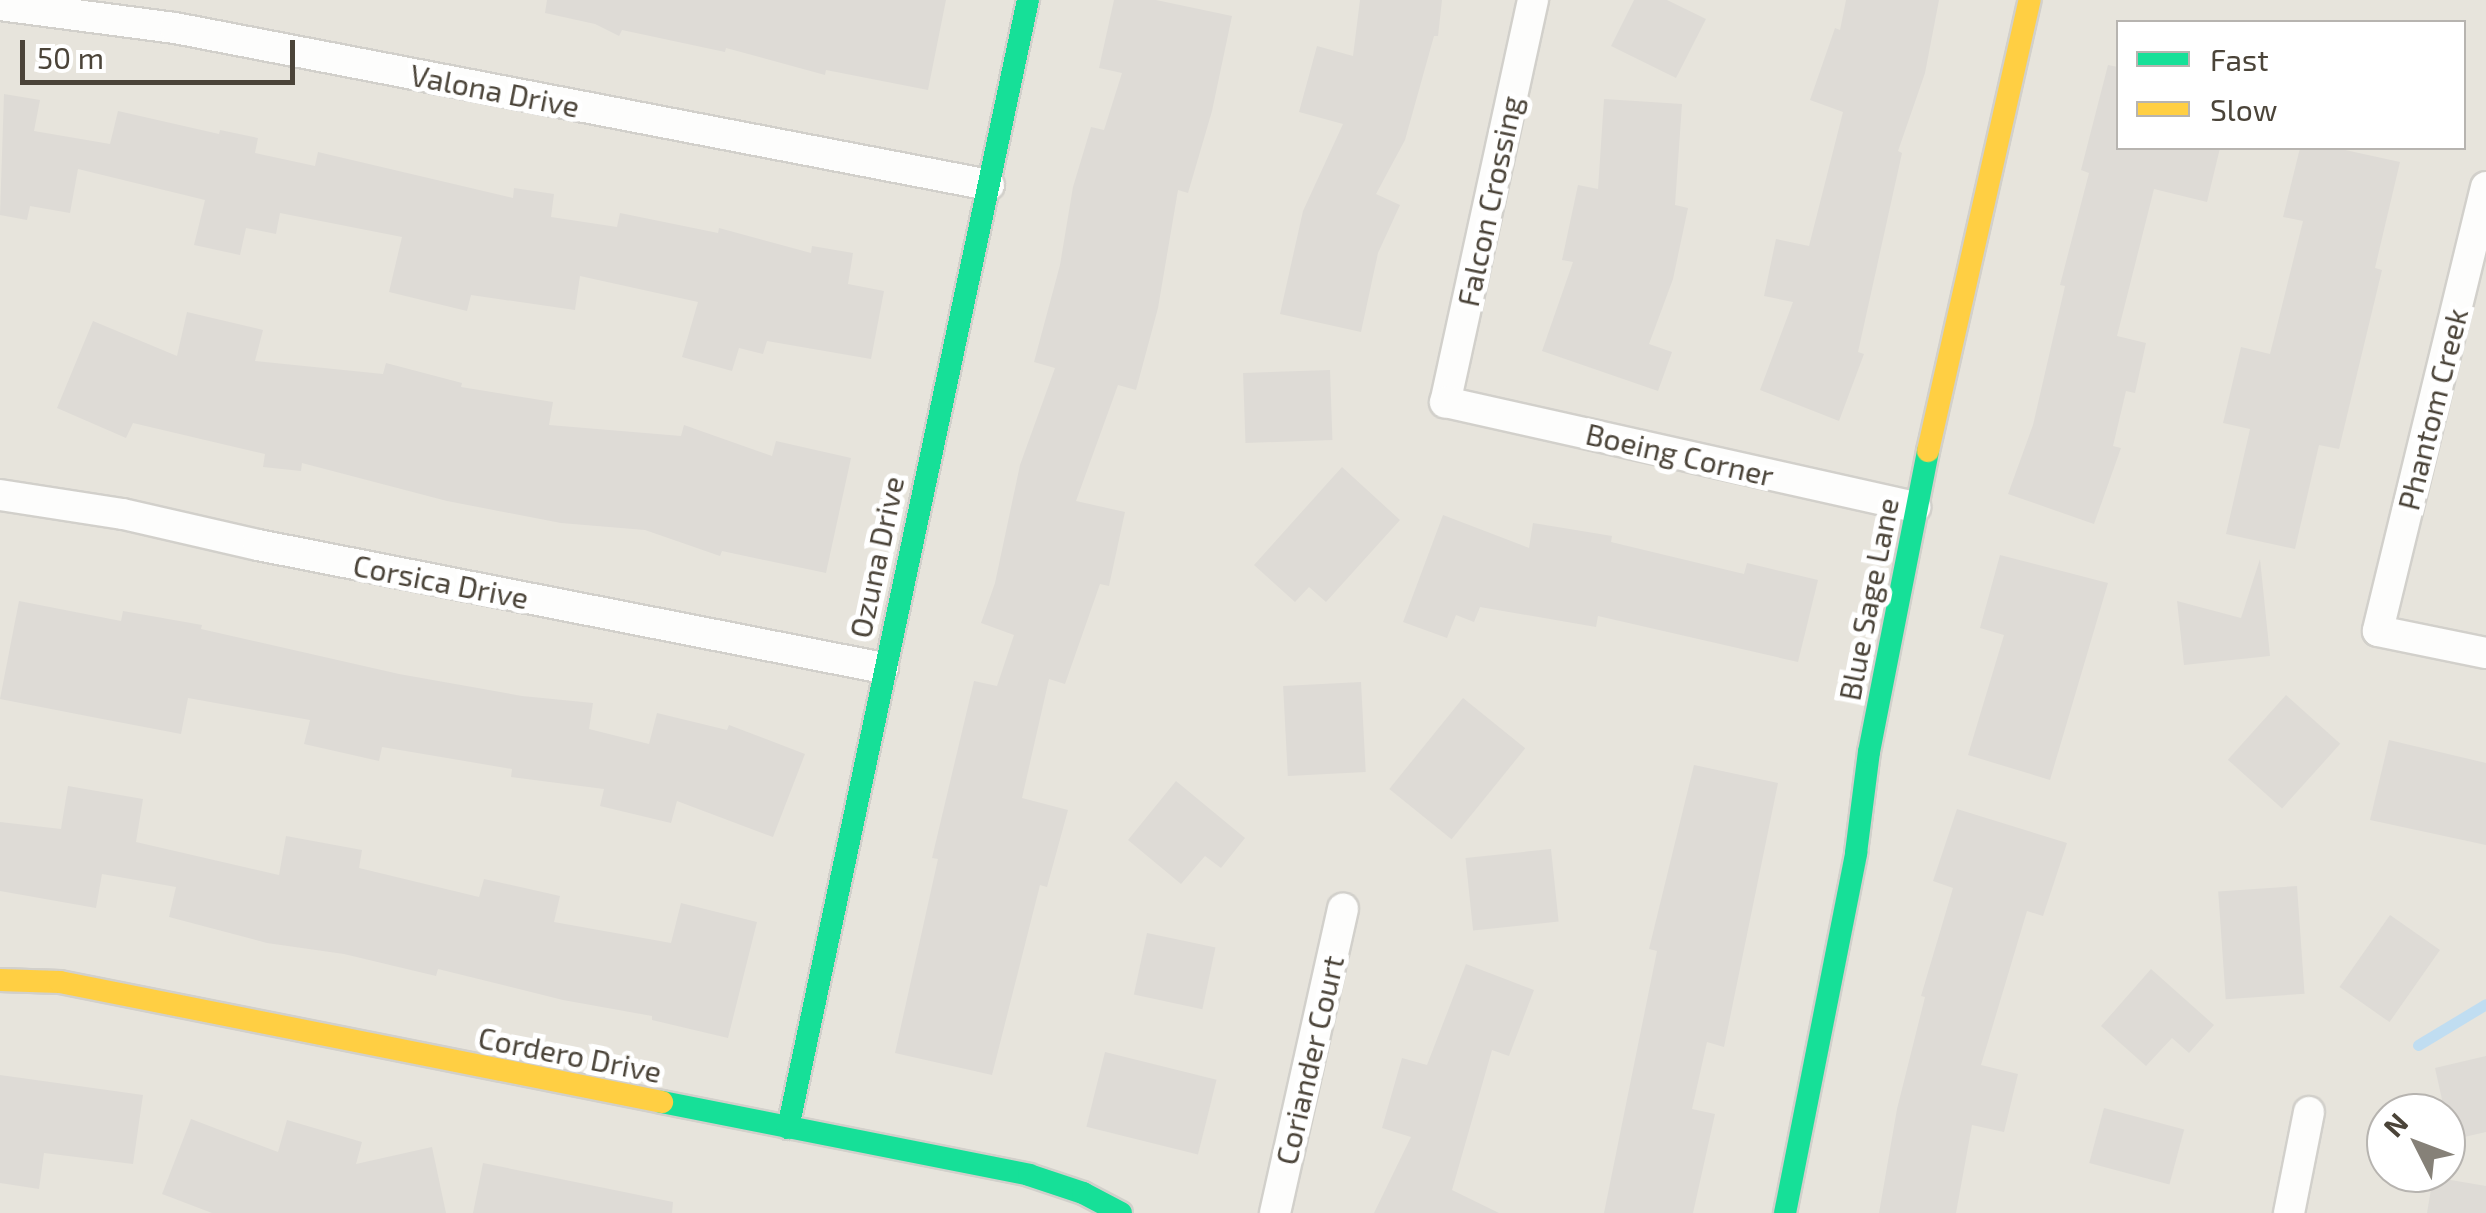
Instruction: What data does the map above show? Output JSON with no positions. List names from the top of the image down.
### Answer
{
  "streets": {
    "street": [
      "Valona Drive",
      "Falcon Crossing",
      "Phantom Creek",
      "Boeing Corner",
      "Ozuna Drive",
      "Corsica Drive",
      "Blue Sage Lane",
      "Cordero Drive",
      "Coriander Court"
    ]
  },
  "crossings": [
    ["Valona Drive", "Ozuna Drive"],
    ["Falcon Crossing", "Boeing Corner"],
    ["Boeing Corner", "Blue Sage Lane"],
    ["Ozuna Drive", "Corsica Drive"],
    ["Ozuna Drive", "Cordero Drive"]
  ],
  "legend": ["Fast", "Slow"],
  "scale_bar": "50 m",
  "north": "top left"
}
